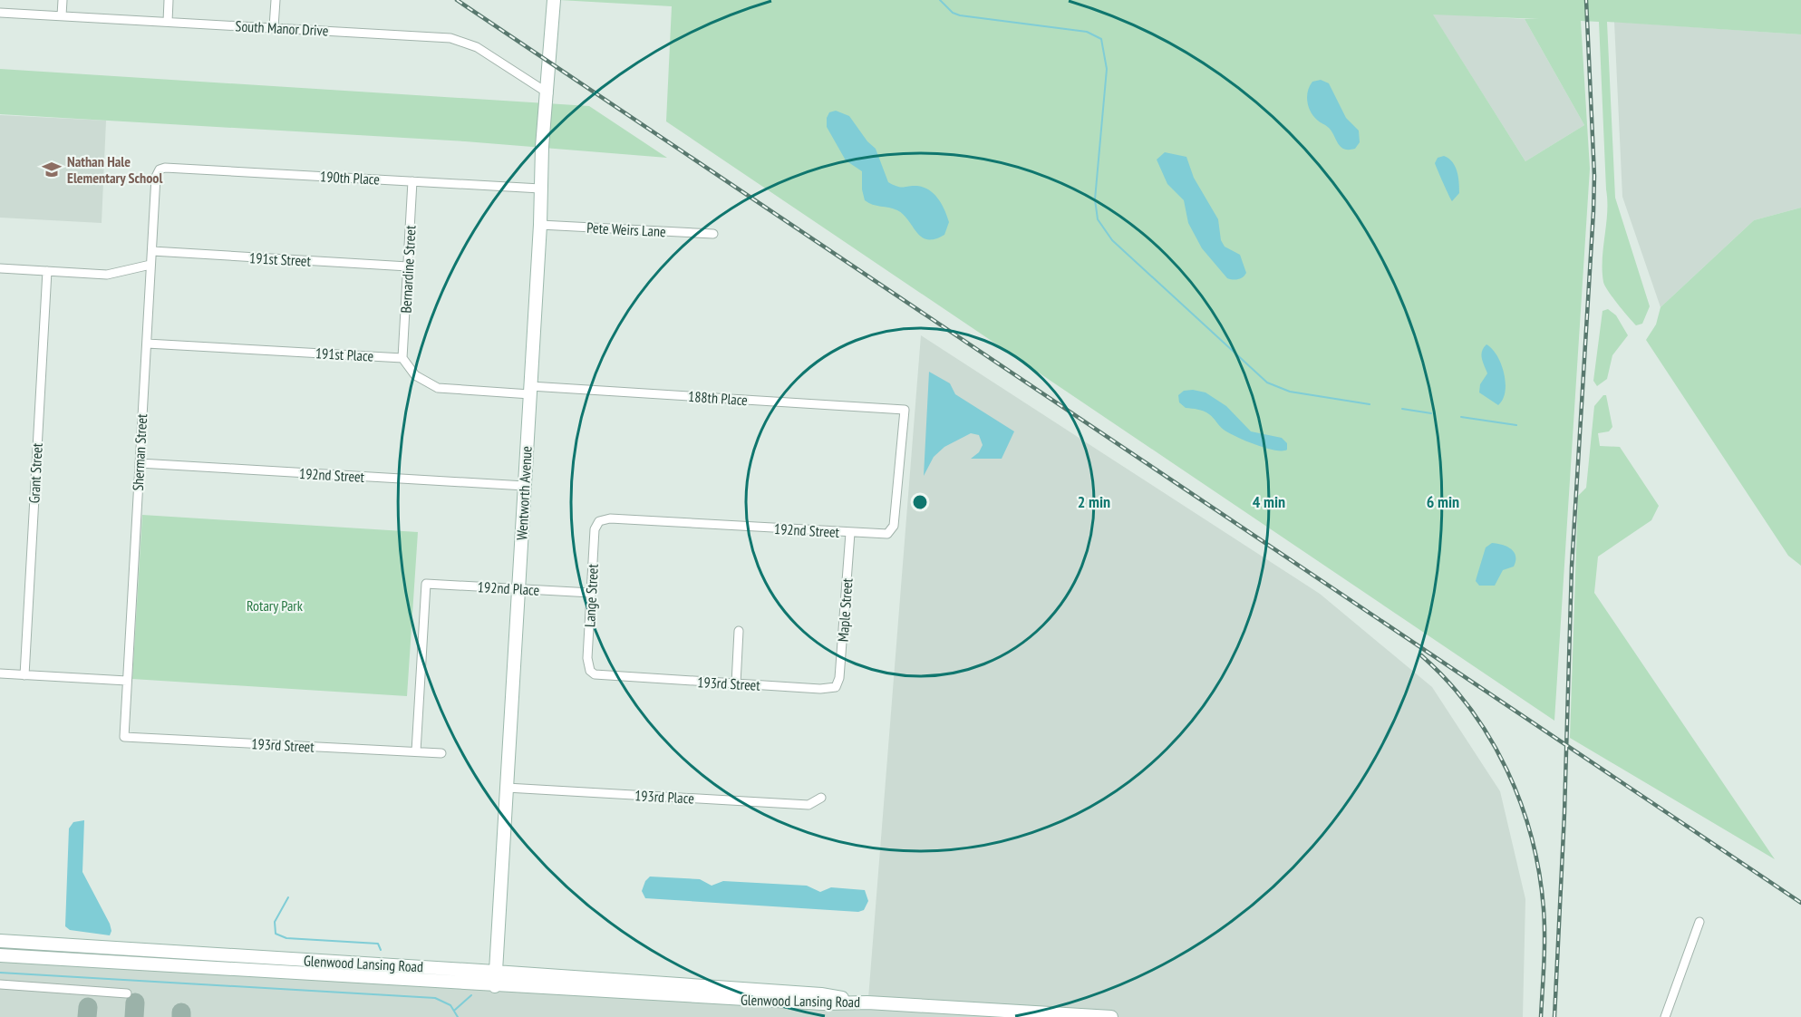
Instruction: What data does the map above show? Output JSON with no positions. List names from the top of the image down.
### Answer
{
  "streets": {
    "main road": ["Wentworth Avenue", "Glenwood Lansing Road"],
    "street": [
      "South Manor Drive",
      "190th Place",
      "Pete Weirs Lane",
      "191st Street",
      "Bernardine Street",
      "191st Place",
      "188th Place",
      "Sherman Street",
      "Grant Street",
      "192nd Street",
      "192nd Place",
      "Lange Street",
      "Maple Street",
      "193rd Street",
      "193rd Place"
    ]
  },
  "crossings": [
    ["South Manor Drive", "Wentworth Avenue"],
    ["190th Place", "Bernardine Street"],
    ["190th Place", "Sherman Street"],
    ["190th Place", "Wentworth Avenue"],
    ["Pete Weirs Lane", "Wentworth Avenue"],
    ["191st Street", "Bernardine Street"],
    ["191st Street", "Sherman Street"],
    ["Bernardine Street", "191st Place"],
    ["191st Place", "Sherman Street"],
    ["188th Place", "192nd Street"],
    ["188th Place", "Wentworth Avenue"],
    ["Sherman Street", "192nd Street"],
    ["Sherman Street", "193rd Street"],
    ["192nd Street", "Wentworth Avenue"],
    ["192nd Street", "Lange Street"],
    ["192nd Street", "Maple Street"],
    ["Wentworth Avenue", "192nd Place"],
    ["Wentworth Avenue", "193rd Place"],
    ["Wentworth Avenue", "Glenwood Lansing Road"],
    ["192nd Place", "Lange Street"],
    ["192nd Place", "193rd Street"],
    ["Lange Street", "193rd Street"],
    ["Maple Street", "193rd Street"]
  ],
  "parks": ["Rotary Park"],
  "places": {
    "school or university": ["Nathan Hale Elementary School"]
  },
  "rings": ["2 min", "4 min", "6 min"]
}
